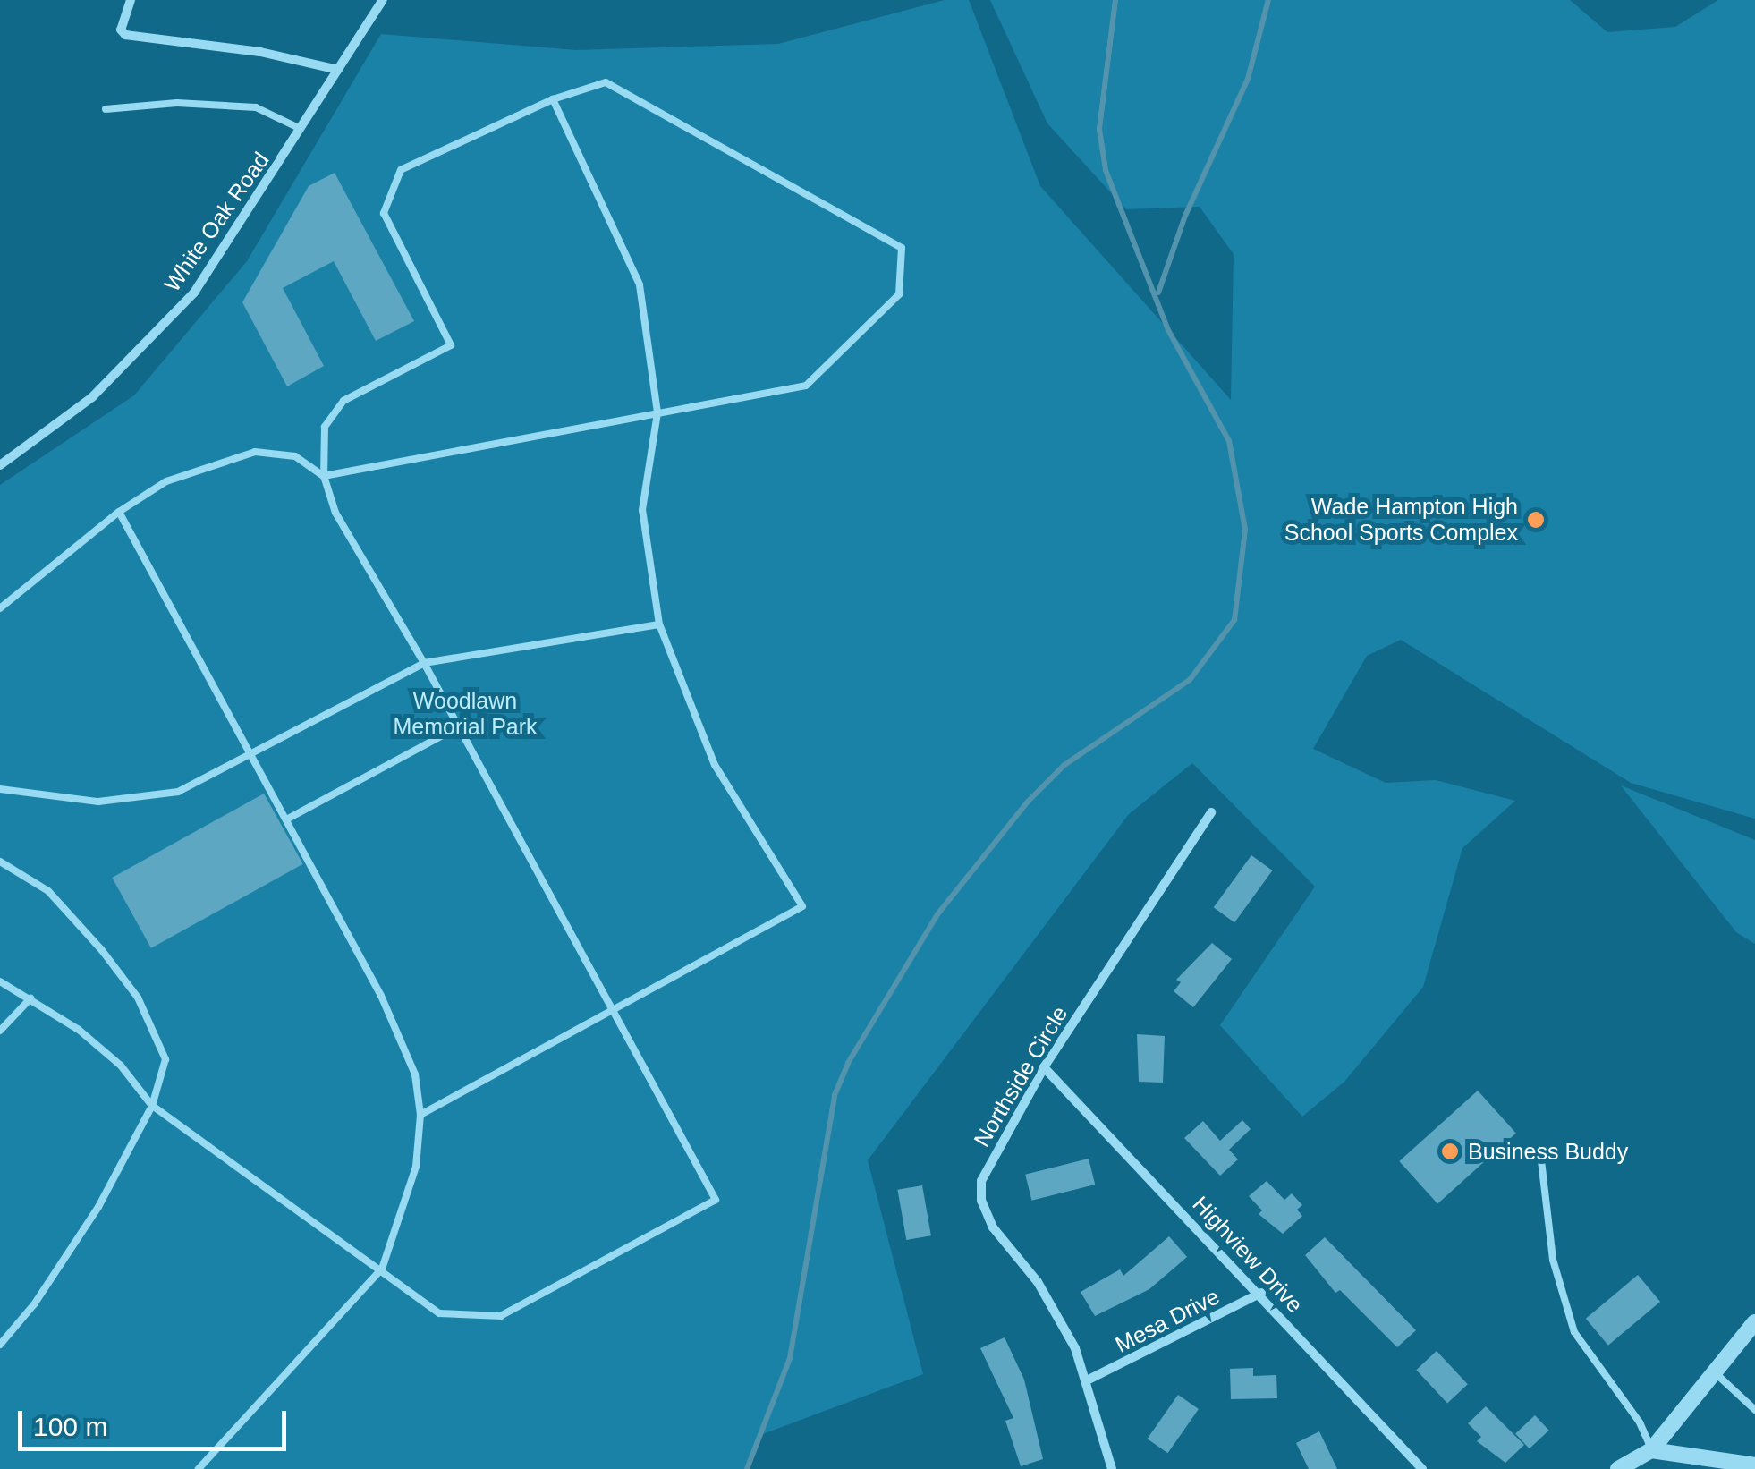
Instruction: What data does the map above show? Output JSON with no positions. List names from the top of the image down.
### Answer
{
  "streets": {
    "street": [
      "White Oak Road",
      "Northside Circle",
      "Highview Drive",
      "Mesa Drive"
    ]
  },
  "crossings": [
    ["Northside Circle", "Highview Drive"],
    ["Northside Circle", "Mesa Drive"],
    ["Highview Drive", "Mesa Drive"]
  ],
  "parks": ["Woodlawn Memorial Park"],
  "places": ["Wade Hampton High School Sports Complex", "Business Buddy"],
  "scale_bar": "100 m"
}
